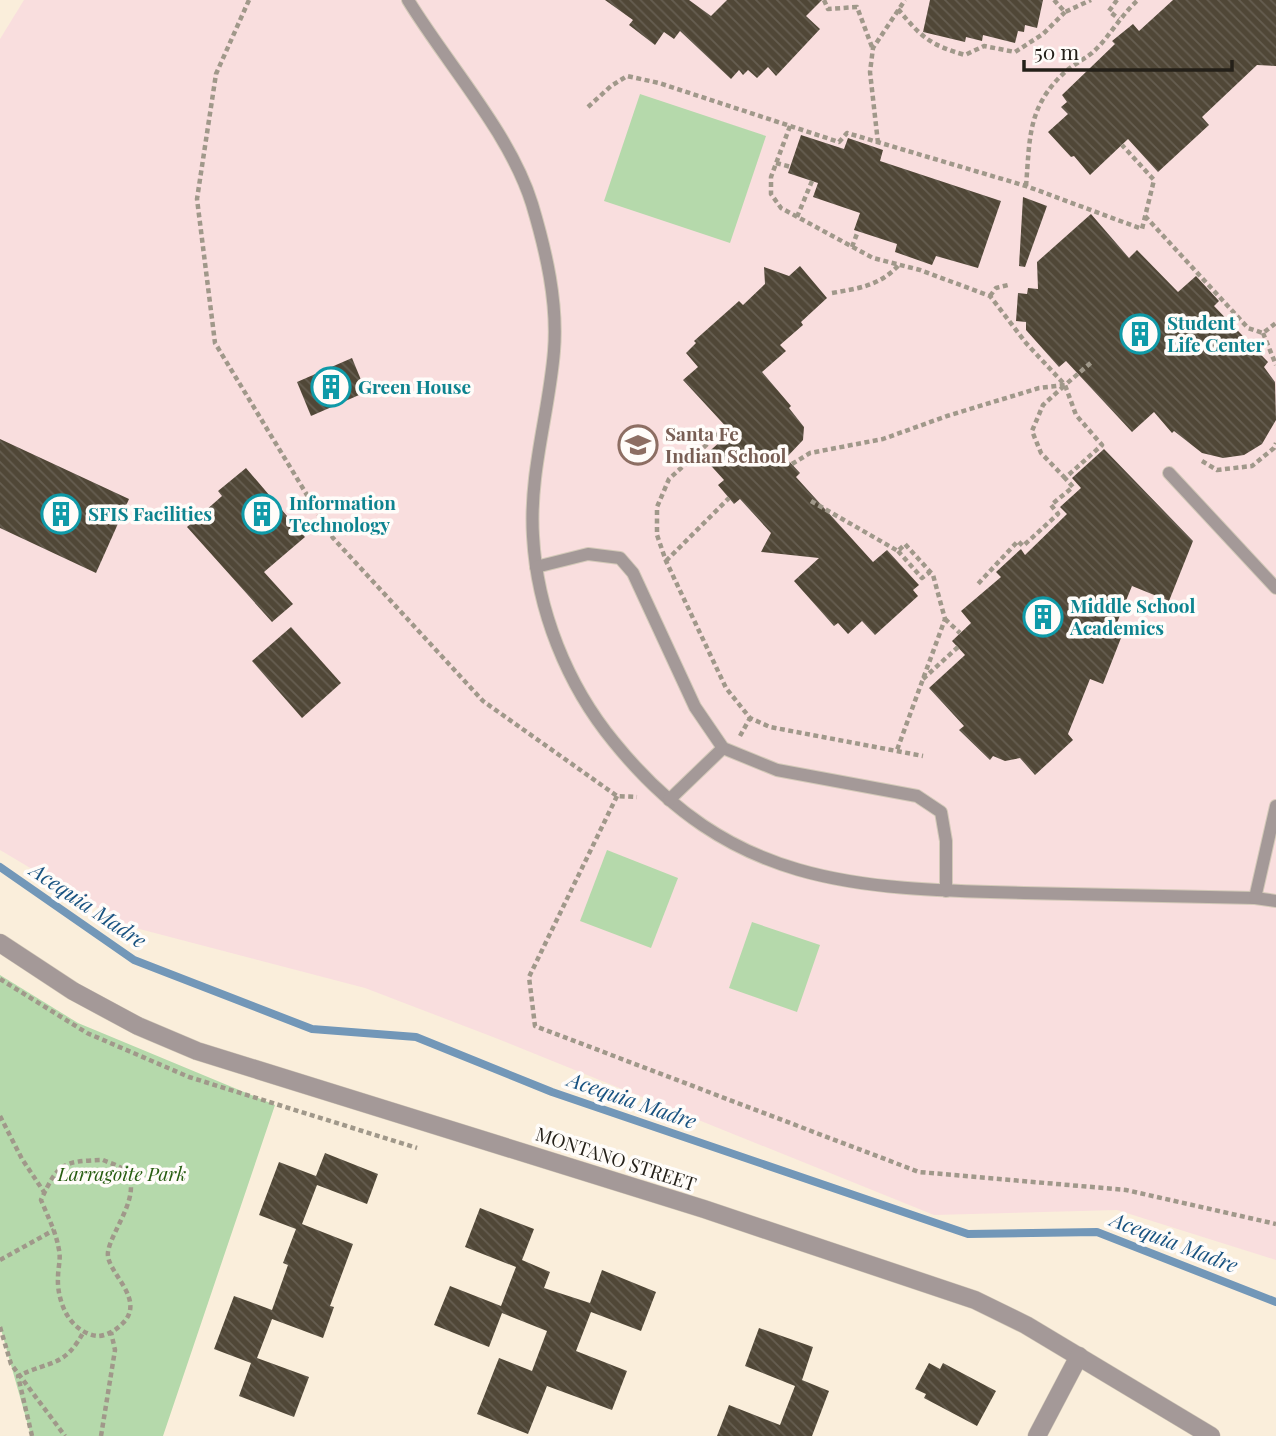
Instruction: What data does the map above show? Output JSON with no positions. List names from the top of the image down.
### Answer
{
  "streets": {
    "street": ["MONTANO STREET"]
  },
  "water": ["Acequia Madre"],
  "parks": ["Larragoite Park"],
  "places": {
    "building": [
      "Student Life Center",
      "Green House",
      "SFIS Facilities",
      "Information Technology",
      "Middle School Academics"
    ],
    "school or university": ["Santa Fe Indian School"]
  },
  "scale_bar": "50 m"
}
